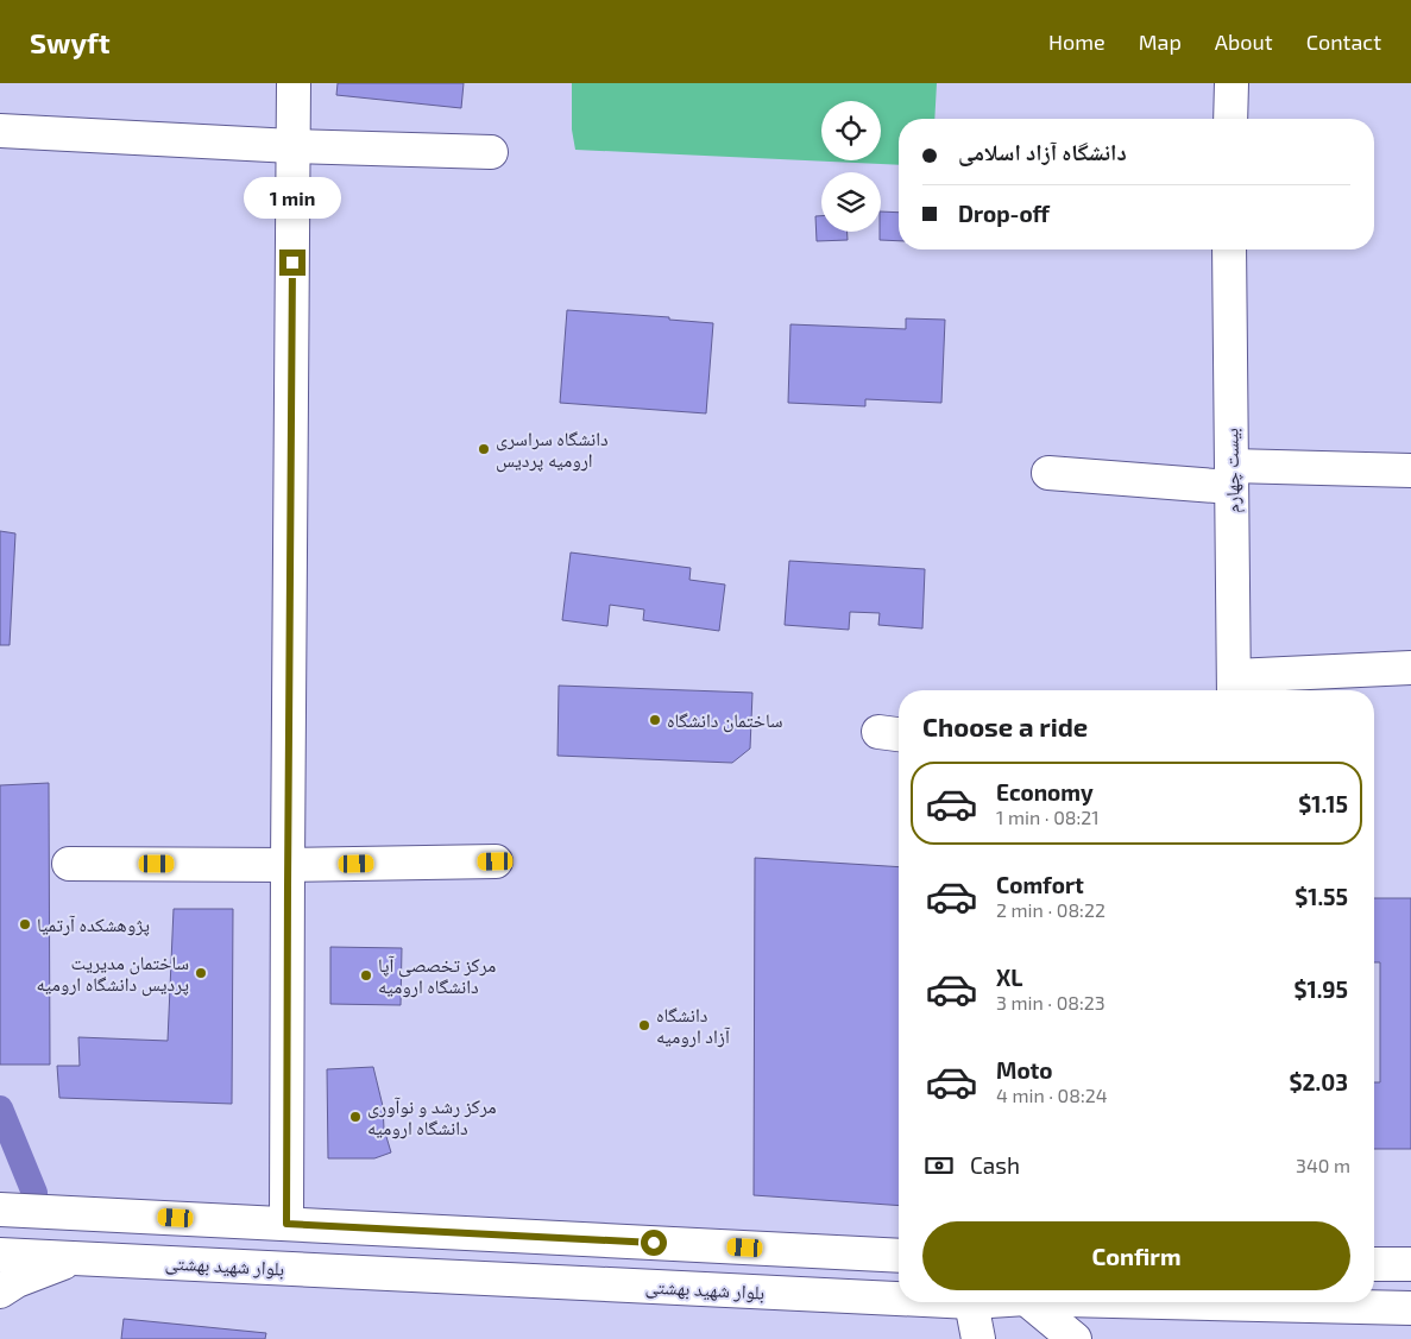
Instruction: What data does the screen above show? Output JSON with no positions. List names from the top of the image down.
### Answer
{
  "streets": {
    "main road": ["بیست چهارم", "بلوار شهید بهشتی"]
  },
  "places": [
    "دانشگاه سراسری ارومیه پردیس",
    "ساختمان دانشگاه",
    "پژوهشکده آرتمیا",
    "ساختمان مدیریت پردیس دانشگاه ارومیه",
    "مرکز تخصصی آپا دانشگاه ارومیه",
    "دانشگاه آزاد ارومیه",
    "مرکز رشد و نوآوری دانشگاه ارومیه"
  ],
  "page": {
    "header": "Swyft",
    "nav": [
      "Home",
      "Map",
      "About",
      "Contact"
    ],
    "banner": ["دانشگاه آزاد اسلامی", "Drop-off"],
    "bubble": "1 min",
    "heading": "Choose a ride",
    "list": [
      {
        "name": "Economy",
        "note": "1 min · 08:21",
        "value": "$1.15"
      },
      {
        "name": "Comfort",
        "note": "2 min · 08:22",
        "value": "$1.55"
      },
      {
        "name": "XL",
        "note": "3 min · 08:23",
        "value": "$1.95"
      },
      {
        "name": "Moto",
        "note": "4 min · 08:24",
        "value": "$2.03"
      }
    ],
    "pay": ["Cash", "340 m"],
    "buttons": "Confirm"
  }
}
